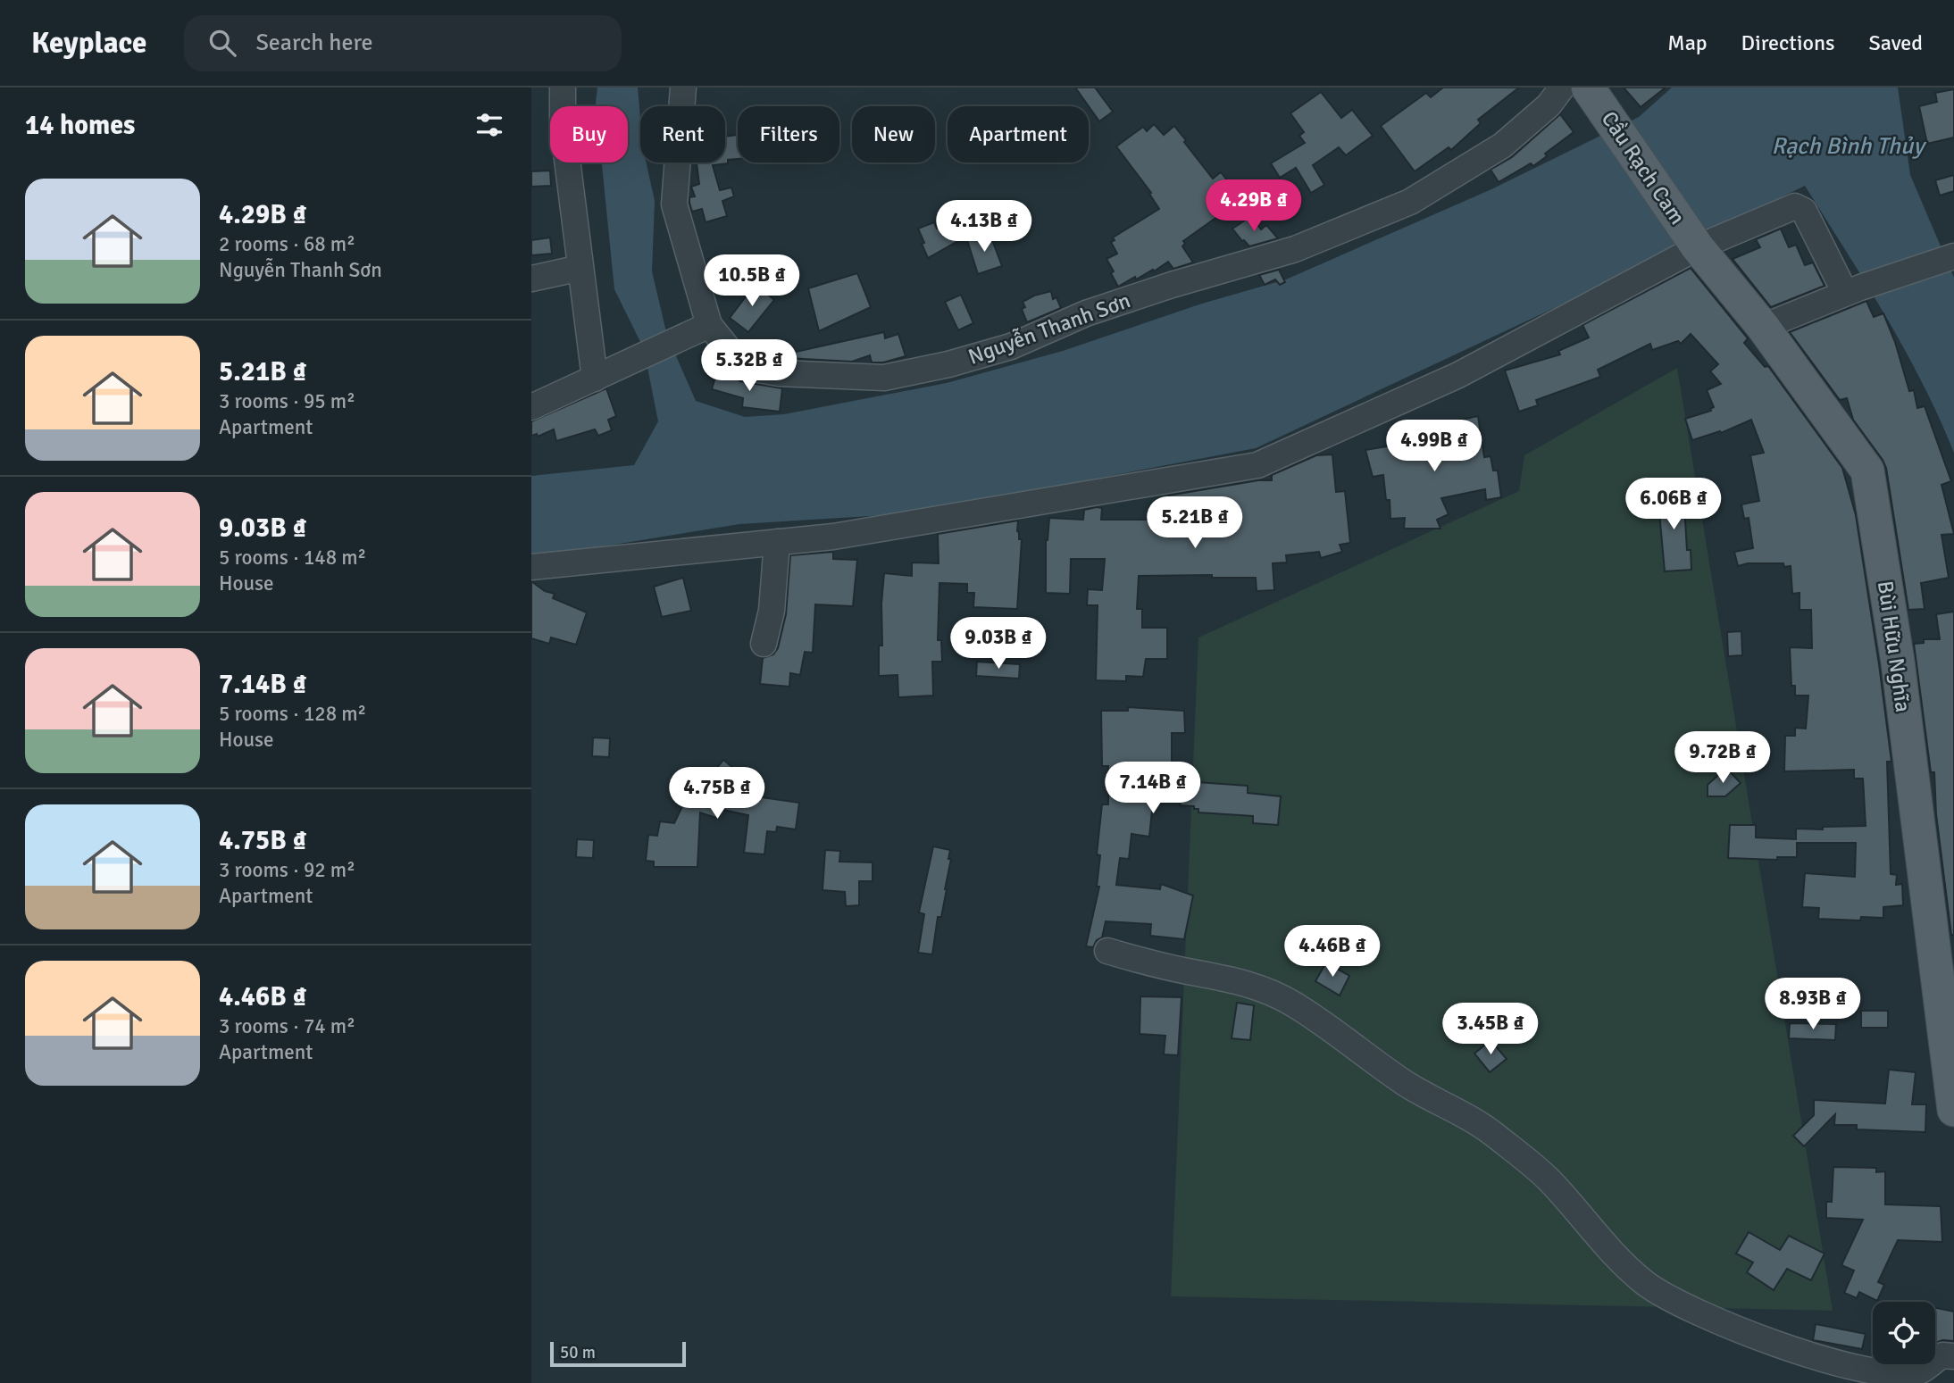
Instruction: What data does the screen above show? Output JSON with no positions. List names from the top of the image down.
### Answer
{
  "streets": {
    "main road": ["Cầu Rạch Cam", "Bùi Hữu Nghĩa"],
    "street": ["Nguyễn Thanh Sơn"]
  },
  "crossings": [
    ["Cầu Rạch Cam", "Bùi Hữu Nghĩa"]
  ],
  "water": ["Rạch Bình Thủy"],
  "scale_bar": "50 m",
  "page": {
    "header": "Keyplace",
    "search": "Search here",
    "nav": ["Map", "Directions", "Saved"],
    "heading": "14 homes",
    "chip": [
      "Buy",
      "Rent",
      "Filters",
      "New",
      "Apartment"
    ],
    "list": [
      {
        "name": "4.29B ₫",
        "note": "2 rooms · 68 m² · Nguyễn Thanh Sơn"
      },
      {
        "name": "5.21B ₫",
        "note": "3 rooms · 95 m² · Apartment"
      },
      {
        "name": "9.03B ₫",
        "note": "5 rooms · 148 m² · House"
      },
      {
        "name": "7.14B ₫",
        "note": "5 rooms · 128 m² · House"
      },
      {
        "name": "4.75B ₫",
        "note": "3 rooms · 92 m² · Apartment"
      },
      {
        "name": "4.46B ₫",
        "note": "3 rooms · 74 m² · Apartment"
      }
    ],
    "price": [
      "4.29B ₫",
      "4.13B ₫",
      "10.5B ₫",
      "5.32B ₫",
      "4.99B ₫",
      "6.06B ₫",
      "5.21B ₫",
      "9.03B ₫",
      "9.72B ₫",
      "7.14B ₫",
      "4.75B ₫",
      "4.46B ₫",
      "8.93B ₫",
      "3.45B ₫"
    ],
    "scale": "50 m"
  }
}
